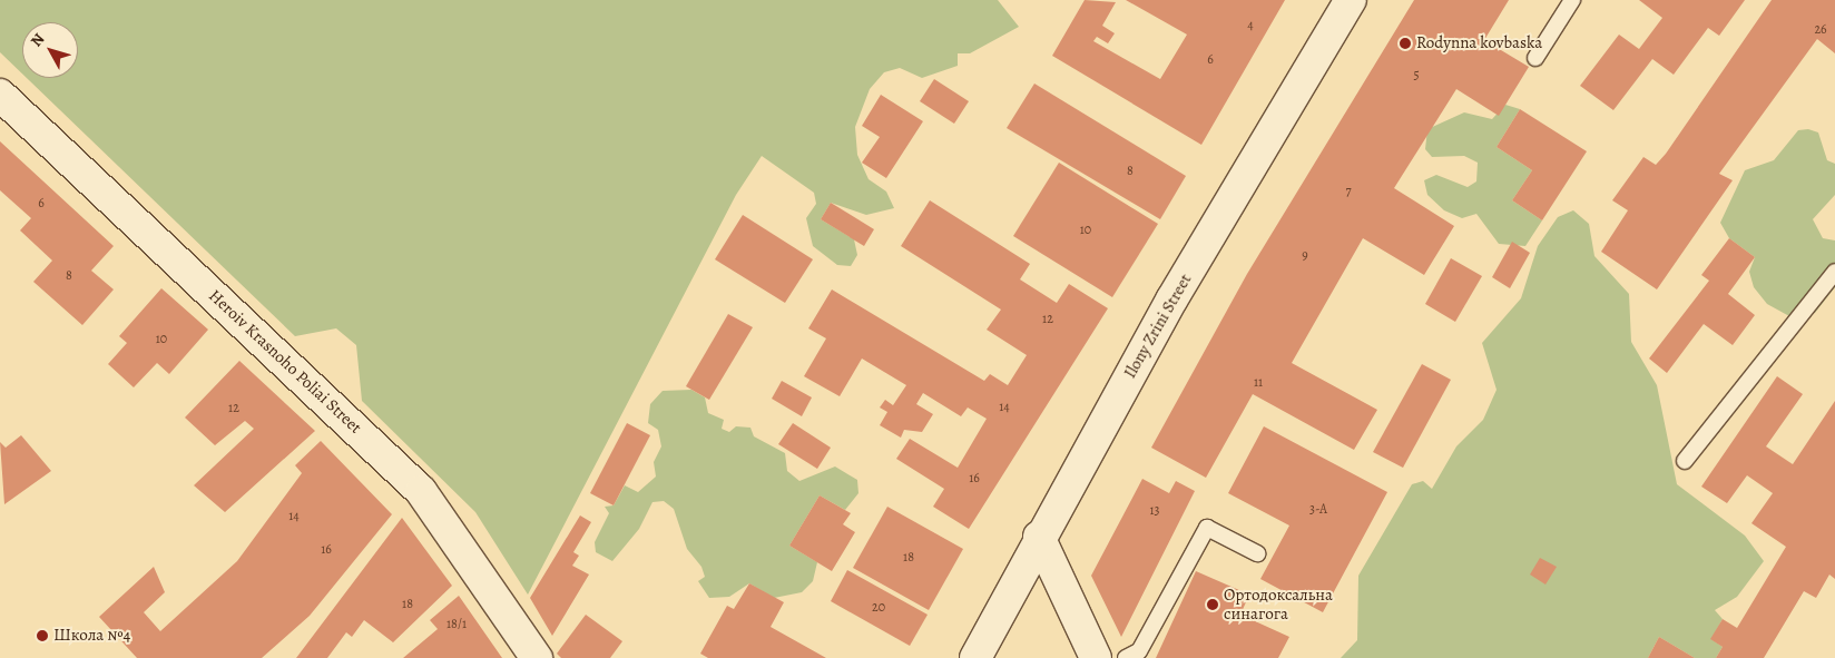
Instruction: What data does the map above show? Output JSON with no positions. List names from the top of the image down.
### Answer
{
  "streets": {
    "street": ["Ilony Zrini Street", "Heroiv Krasnoho Poliai Street"]
  },
  "places": ["Rodynna kovbaska", "Ортодоксальна синагога", "Школа №4"],
  "house_numbers": [
    "4",
    "26",
    "6",
    "5",
    "8",
    "7",
    "6",
    "10",
    "9",
    "8",
    "12",
    "10",
    "11",
    "14",
    "12",
    "16",
    "3-А",
    "13",
    "14",
    "16",
    "18",
    "18",
    "20",
    "18/1"
  ],
  "north": "top left"
}
